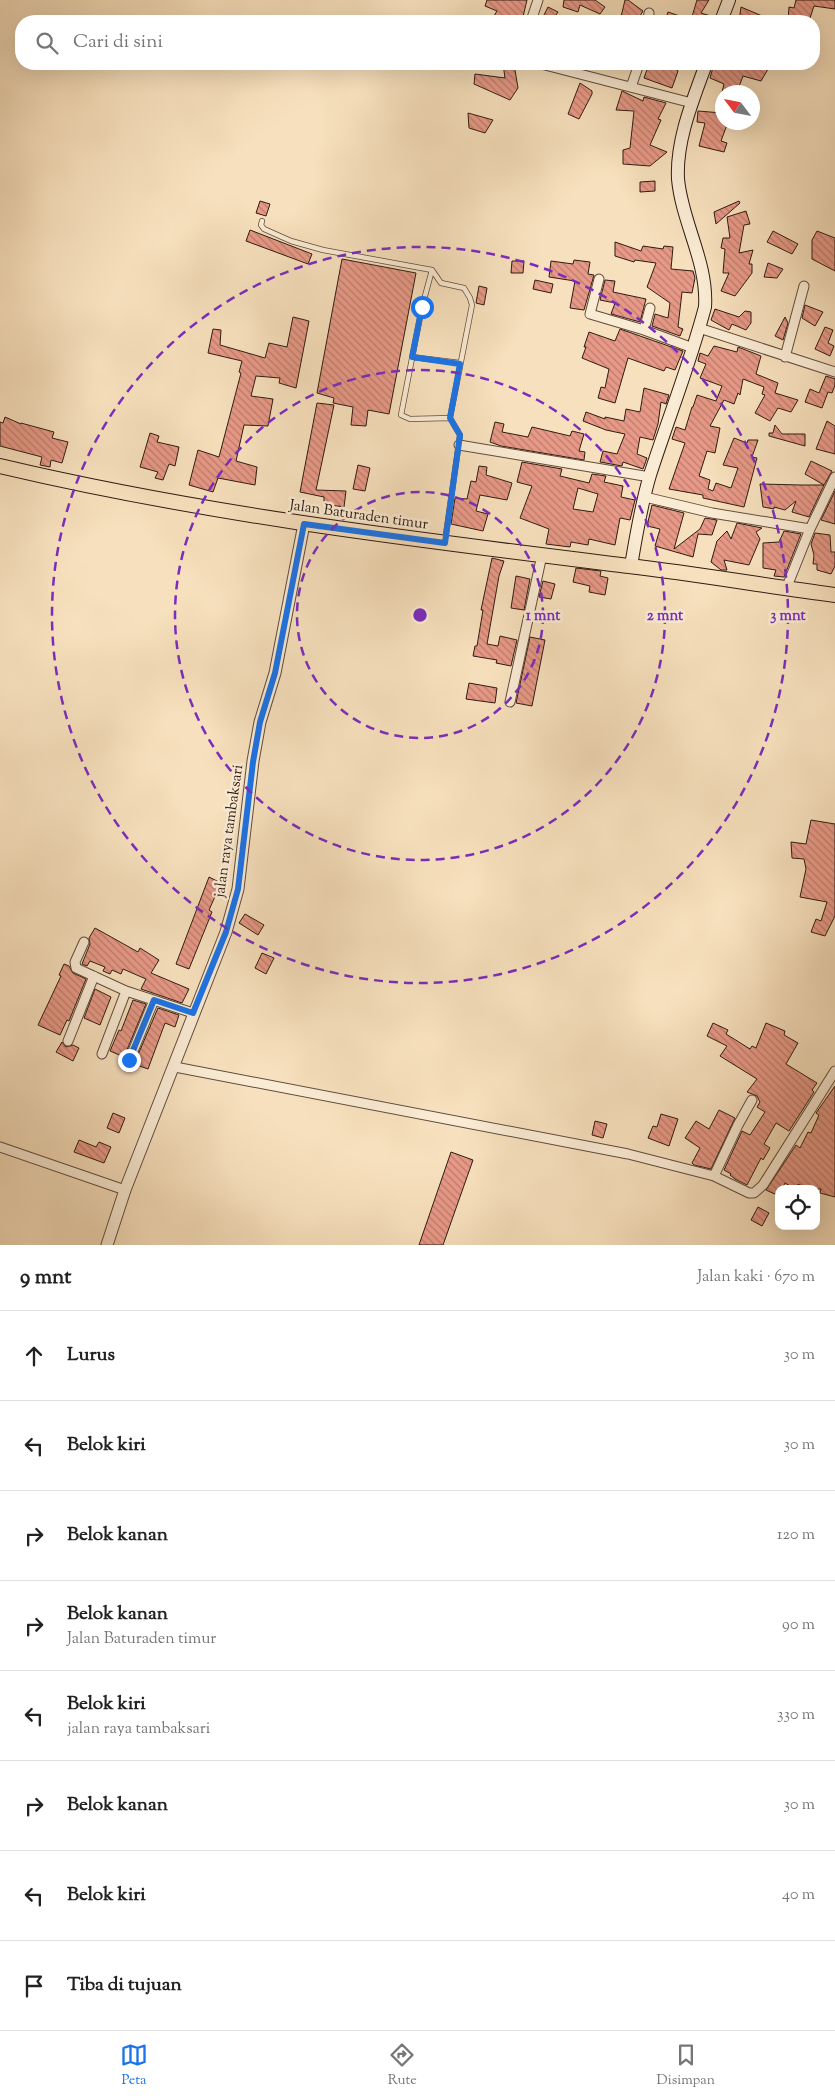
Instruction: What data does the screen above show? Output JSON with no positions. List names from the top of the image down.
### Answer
{
  "streets": {
    "main road": ["Jalan Baturaden timur"],
    "street": ["jalan raya tambaksari"]
  },
  "crossings": [
    ["Jalan Baturaden timur", "jalan raya tambaksari"]
  ],
  "north": "top left",
  "page": {
    "search": "Cari di sini",
    "heading": ["9 mnt", "Jalan kaki · 670 m"],
    "list": [
      ["Lurus", "30 m"],
      ["Belok kiri", "30 m"],
      ["Belok kanan", "120 m"],
      ["Belok kanan", "Jalan Baturaden timur", "90 m"],
      ["Belok kiri", "jalan raya tambaksari", "330 m"],
      ["Belok kanan", "30 m"],
      ["Belok kiri", "40 m"],
      "Tiba di tujuan"
    ],
    "nav": ["Peta", "Rute", "Disimpan"]
  },
  "rings": ["1 mnt", "2 mnt", "3 mnt"]
}
